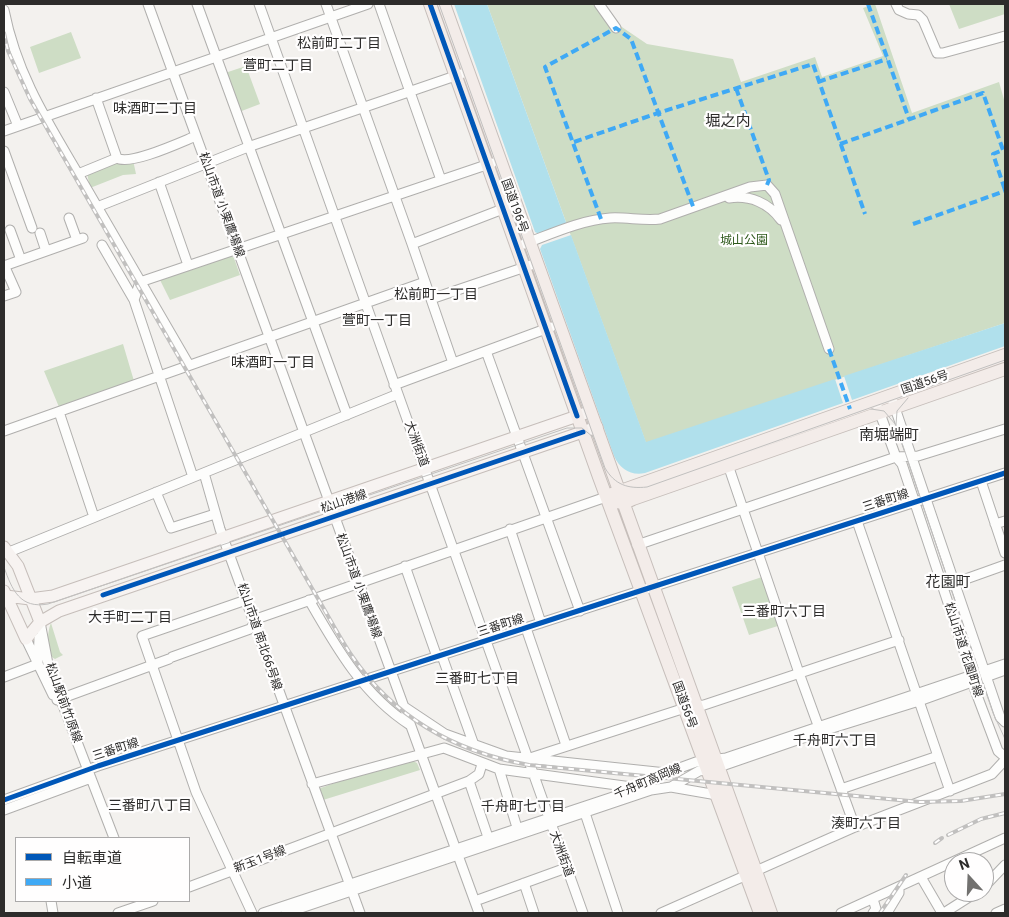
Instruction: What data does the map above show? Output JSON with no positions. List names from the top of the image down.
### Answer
{
  "streets": {
    "highway": ["国道196号", "国道56号"],
    "main road": ["松山港線"],
    "street": [
      "松山市道 小栗鷹場線",
      "大洲街道",
      "三番町線",
      "松山市道 南北66号線",
      "松山市道 花園町線",
      "松山駅前竹原線",
      "千舟町高岡線",
      "新玉1号線"
    ]
  },
  "crossings": [
    ["松山市道 小栗鷹場線", "三番町線"],
    ["松山市道 小栗鷹場線", "松山港線"],
    ["松山市道 小栗鷹場線", "千舟町高岡線"],
    ["松山市道 小栗鷹場線", "新玉1号線"],
    ["国道196号", "国道56号"],
    ["国道196号", "松山港線"],
    ["国道56号", "三番町線"],
    ["国道56号", "松山市道 花園町線"],
    ["国道56号", "千舟町高岡線"],
    ["大洲街道", "三番町線"],
    ["大洲街道", "松山港線"],
    ["大洲街道", "千舟町高岡線"],
    ["三番町線", "松山市道 南北66号線"],
    ["三番町線", "松山市道 花園町線"],
    ["三番町線", "松山駅前竹原線"],
    ["松山港線", "松山市道 南北66号線"],
    ["松山港線", "松山駅前竹原線"],
    ["松山市道 南北66号線", "千舟町高岡線"],
    ["松山市道 南北66号線", "新玉1号線"],
    ["松山市道 花園町線", "千舟町高岡線"]
  ],
  "districts": [
    "松前町二丁目",
    "萱町二丁目",
    "味酒町二丁目",
    "堀之内",
    "松前町一丁目",
    "萱町一丁目",
    "味酒町一丁目",
    "南堀端町",
    "花園町",
    "三番町六丁目",
    "大手町二丁目",
    "三番町七丁目",
    "千舟町六丁目",
    "三番町八丁目",
    "千舟町七丁目",
    "湊町六丁目"
  ],
  "parks": ["城山公園"],
  "legend": ["自転車道", "小道"],
  "north": "top"
}
